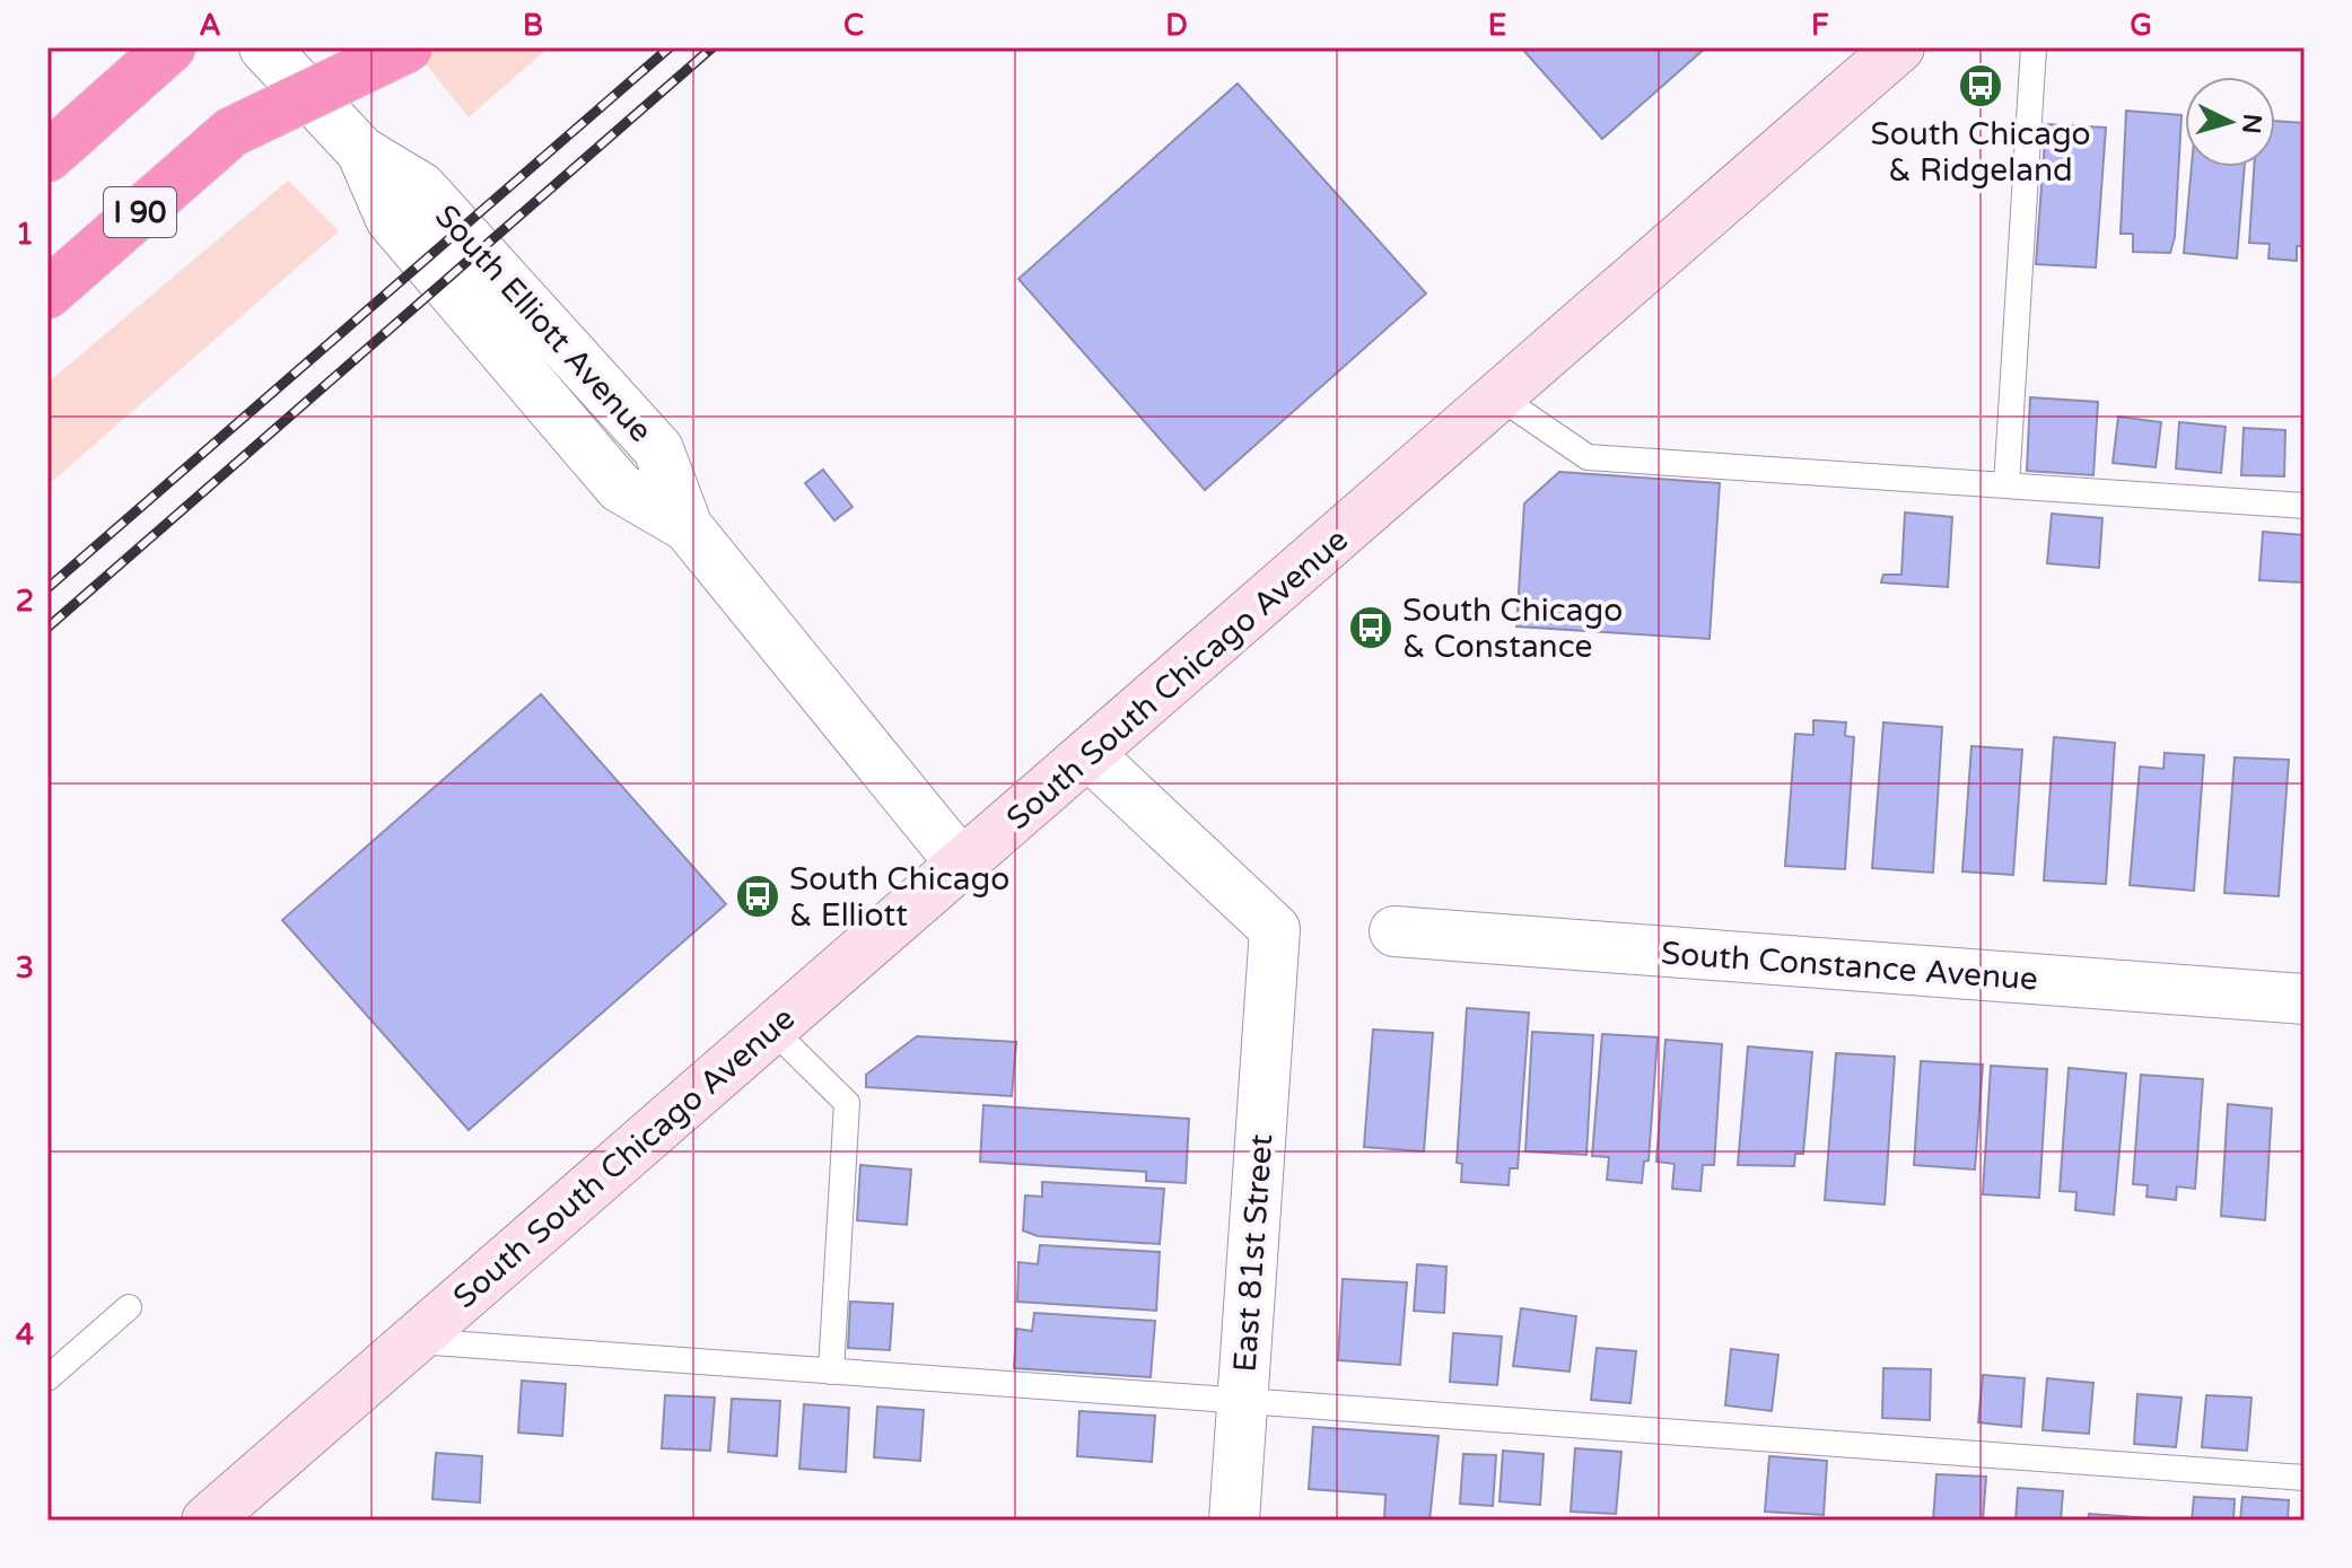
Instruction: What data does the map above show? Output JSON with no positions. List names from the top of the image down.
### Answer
{
  "streets": {
    "highway": ["I 90"],
    "main road": ["South South Chicago Avenue"],
    "street": ["South Elliott Avenue", "South Constance Avenue", "East 81st Street"]
  },
  "crossings": [
    ["South Elliott Avenue", "South South Chicago Avenue"],
    ["South South Chicago Avenue", "East 81st Street"]
  ],
  "places": {
    "bus stop": ["South Chicago & Ridgeland", "South Chicago & Constance", "South Chicago & Elliott"]
  },
  "north": "right",
  "grid": {
    "columns": [
      "A",
      "B",
      "C",
      "D",
      "E",
      "F",
      "G"
    ],
    "rows": [
      "1",
      "2",
      "3",
      "4"
    ]
  }
}
